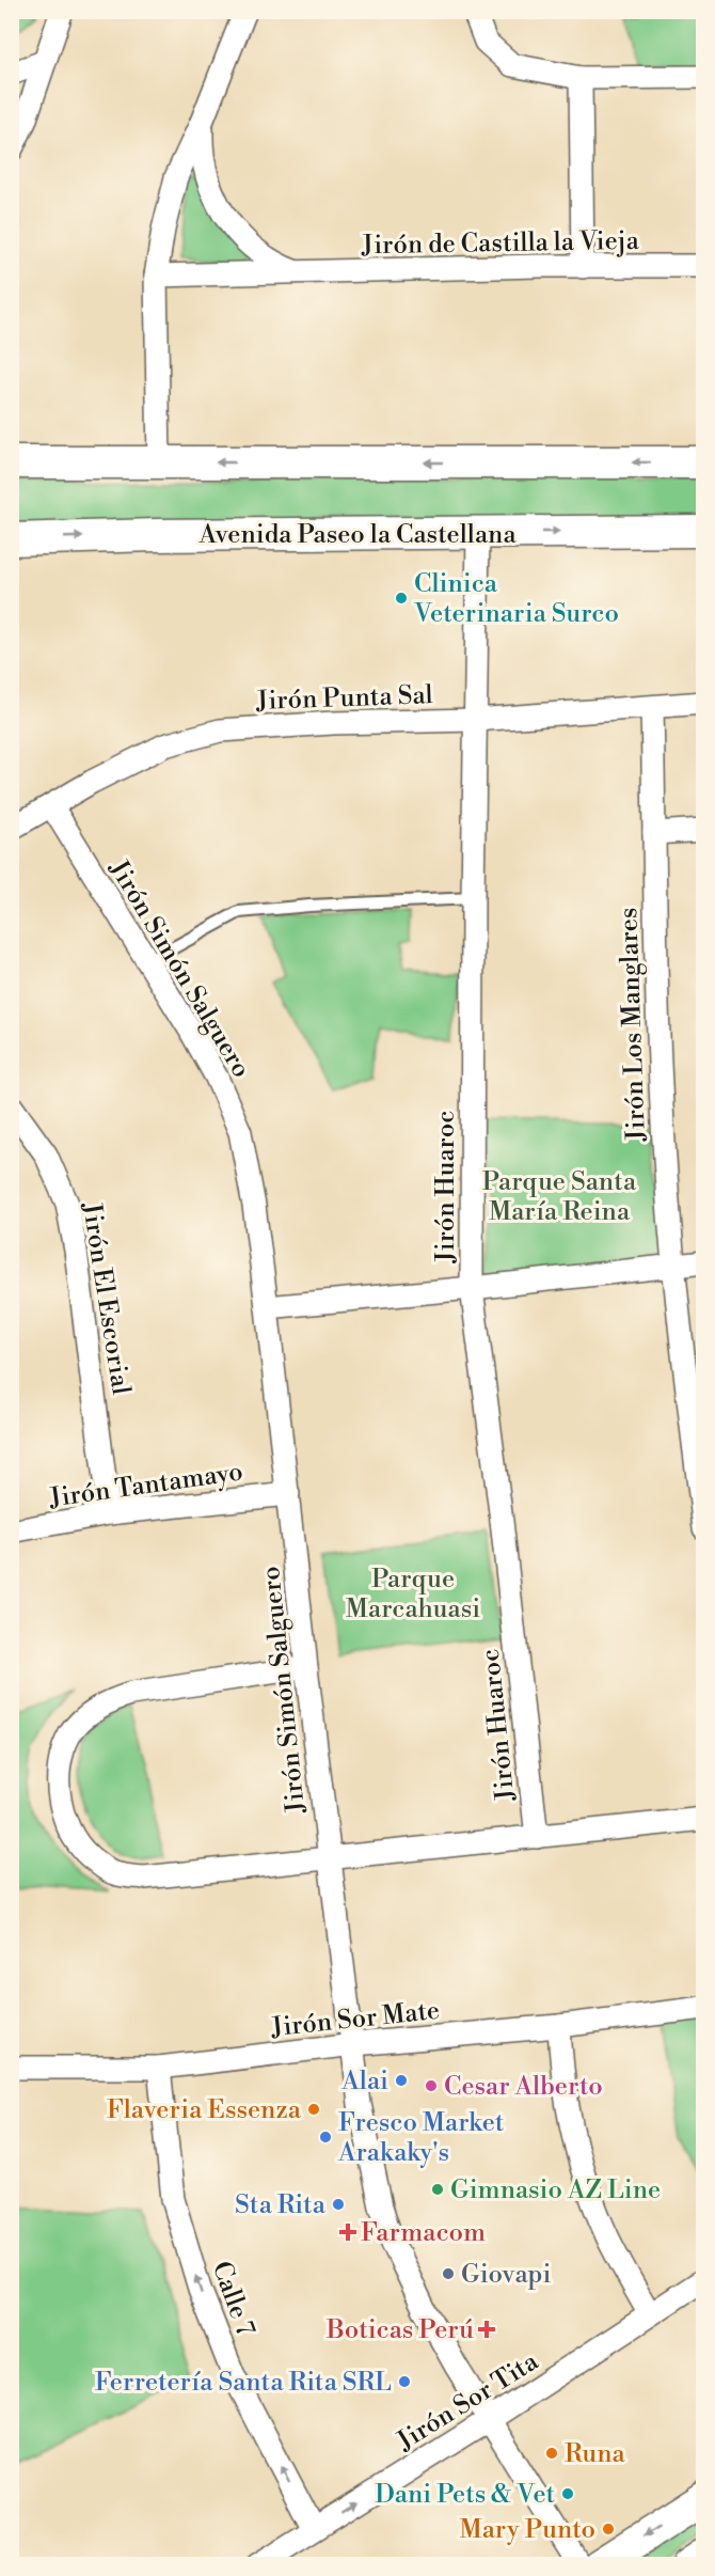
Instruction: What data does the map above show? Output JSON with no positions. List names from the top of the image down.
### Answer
{
  "streets": {
    "main road": ["Avenida Paseo la Castellana"],
    "street": [
      "Jirón de Castilla la Vieja",
      "Jirón Punta Sal",
      "Jirón Simón Salguero",
      "Jirón Los Manglares",
      "Jirón Huaroc",
      "Jirón El Escorial",
      "Jirón Tantamayo",
      "Jirón Sor Mate",
      "Calle 7",
      "Jirón Sor Tita"
    ]
  },
  "crossings": [
    ["Avenida Paseo la Castellana", "Jirón Huaroc"],
    ["Jirón Punta Sal", "Jirón Simón Salguero"],
    ["Jirón Punta Sal", "Jirón Los Manglares"],
    ["Jirón Punta Sal", "Jirón Huaroc"],
    ["Jirón Simón Salguero", "Jirón Tantamayo"],
    ["Jirón Simón Salguero", "Jirón Sor Mate"],
    ["Jirón Simón Salguero", "Jirón Sor Tita"],
    ["Jirón El Escorial", "Jirón Tantamayo"],
    ["Jirón Sor Mate", "Calle 7"],
    ["Calle 7", "Jirón Sor Tita"]
  ],
  "one_way": ["Calle 7", "Jirón Sor Tita"],
  "parks": ["Parque Santa María Reina", "Parque Marcahuasi"],
  "places": {
    "other": [
      "Clinica Veterinaria Surco",
      "Alai",
      "Cesar Alberto",
      "Flaveria Essenza",
      "Fresco Market Arakaky's",
      "Gimnasio AZ Line",
      "Sta Rita",
      "Giovapi",
      "Ferretería Santa Rita SRL",
      "Runa",
      "Dani Pets & Vet",
      "Mary Punto"
    ],
    "health": ["Farmacom", "Boticas Perú"]
  }
}
